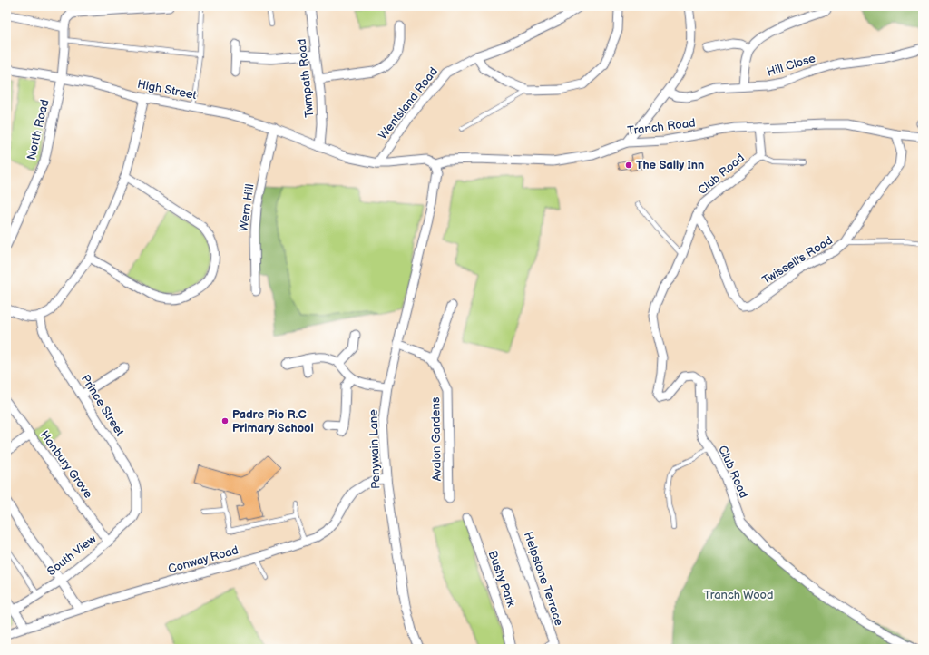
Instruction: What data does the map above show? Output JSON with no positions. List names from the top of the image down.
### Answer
{
  "streets": {
    "street": [
      "Hill Close",
      "Twmpath Road",
      "High Street",
      "Wentsland Road",
      "Tranch Road",
      "North Road",
      "Club Road",
      "Wern Hill",
      "Twissell's Road",
      "Prince Street",
      "Avalon Gardens",
      "Penywain Lane",
      "Hanbury Grove",
      "South View",
      "Conway Road",
      "Bushy Park",
      "Helpstone Terrace"
    ]
  },
  "crossings": [
    ["Twmpath Road", "High Street"],
    ["Twmpath Road", "Tranch Road"],
    ["High Street", "Tranch Road"],
    ["High Street", "North Road"],
    ["High Street", "Wern Hill"],
    ["Wentsland Road", "Tranch Road"],
    ["Tranch Road", "Club Road"],
    ["Tranch Road", "Twissell's Road"],
    ["Tranch Road", "Penywain Lane"],
    ["Club Road", "Twissell's Road"],
    ["Prince Street", "South View"],
    ["Penywain Lane", "Conway Road"],
    ["Hanbury Grove", "South View"]
  ],
  "parks": ["Tranch Wood"],
  "places": ["The Sally Inn", "Padre Pio R.C Primary School"]
}
